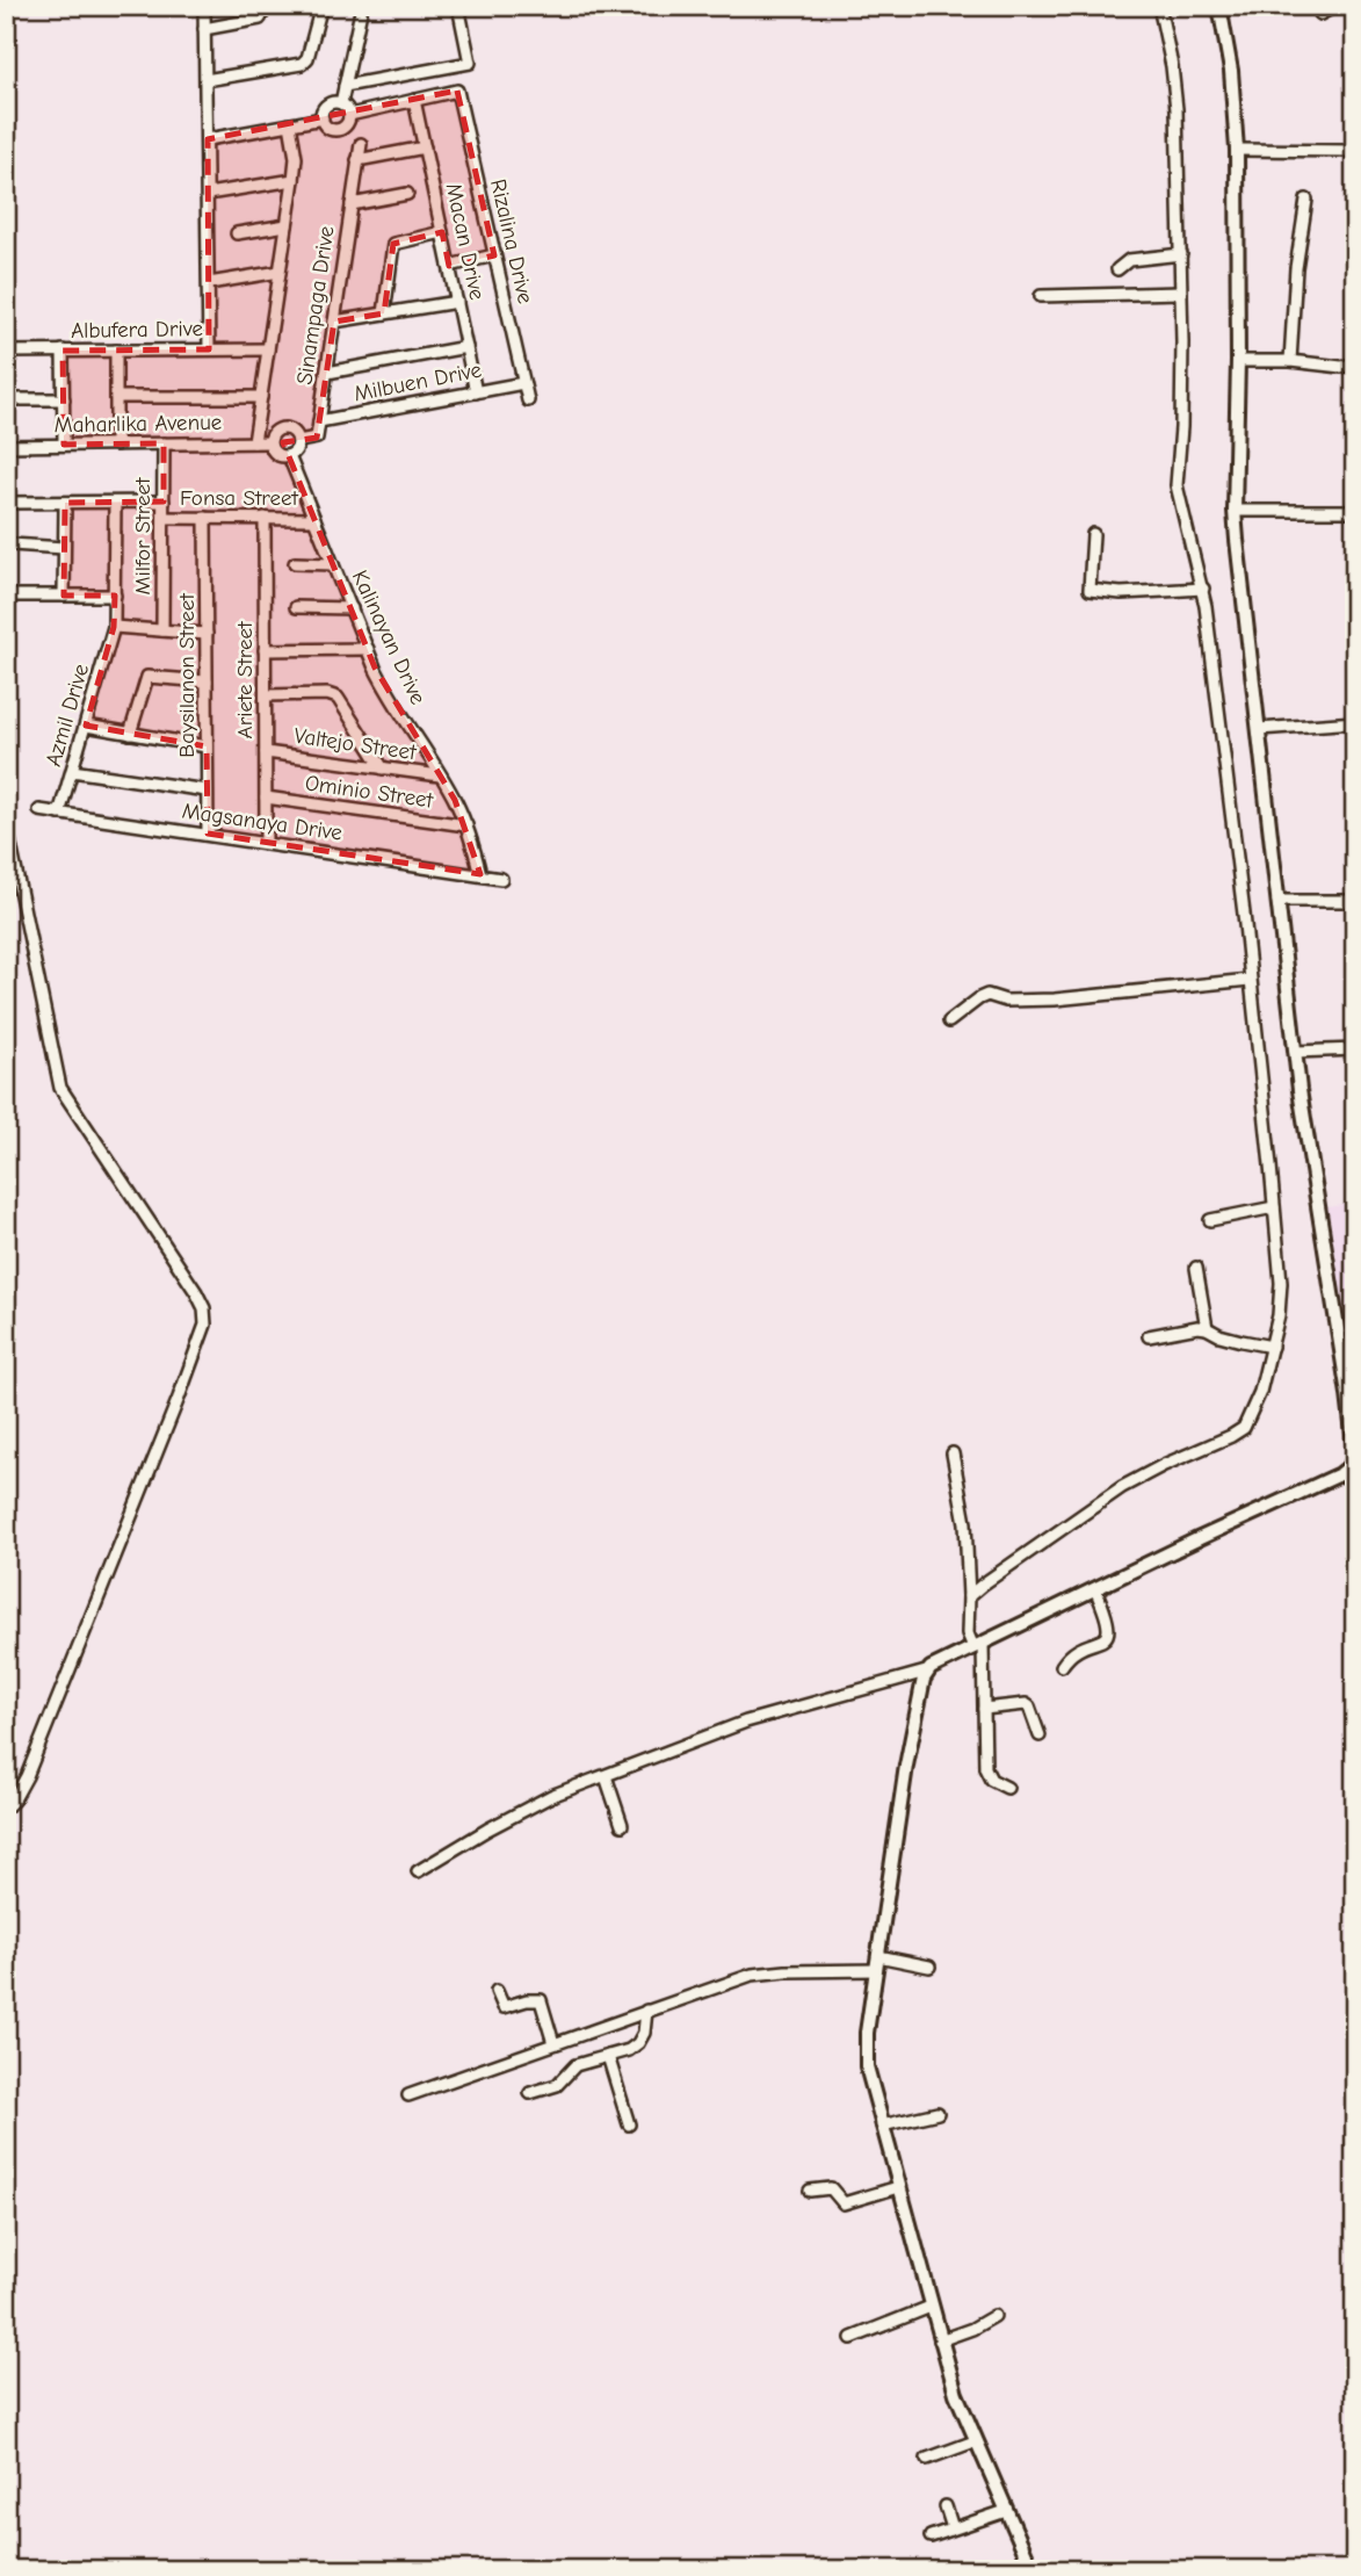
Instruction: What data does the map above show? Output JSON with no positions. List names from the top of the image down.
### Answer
{
  "streets": {
    "street": [
      "Macan Drive",
      "Rizalina Drive",
      "Sinampaga Drive",
      "Albufera Drive",
      "Milbuen Drive",
      "Maharlika Avenue",
      "Fonsa Street",
      "Milfor Street",
      "Kalinayan Drive",
      "Baysilanon Street",
      "Ariete Street",
      "Azmil Drive",
      "Valtejo Street",
      "Ominio Street",
      "Magsanaya Drive"
    ]
  },
  "crossings": [
    ["Macan Drive", "Rizalina Drive"],
    ["Macan Drive", "Milbuen Drive"],
    ["Rizalina Drive", "Milbuen Drive"],
    ["Sinampaga Drive", "Milbuen Drive"],
    ["Maharlika Avenue", "Milfor Street"],
    ["Maharlika Avenue", "Kalinayan Drive"],
    ["Fonsa Street", "Milfor Street"],
    ["Fonsa Street", "Kalinayan Drive"],
    ["Fonsa Street", "Baysilanon Street"],
    ["Fonsa Street", "Ariete Street"],
    ["Kalinayan Drive", "Valtejo Street"],
    ["Kalinayan Drive", "Ominio Street"],
    ["Kalinayan Drive", "Magsanaya Drive"],
    ["Baysilanon Street", "Magsanaya Drive"],
    ["Ariete Street", "Valtejo Street"],
    ["Ariete Street", "Ominio Street"],
    ["Ariete Street", "Magsanaya Drive"],
    ["Azmil Drive", "Magsanaya Drive"]
  ]
}
